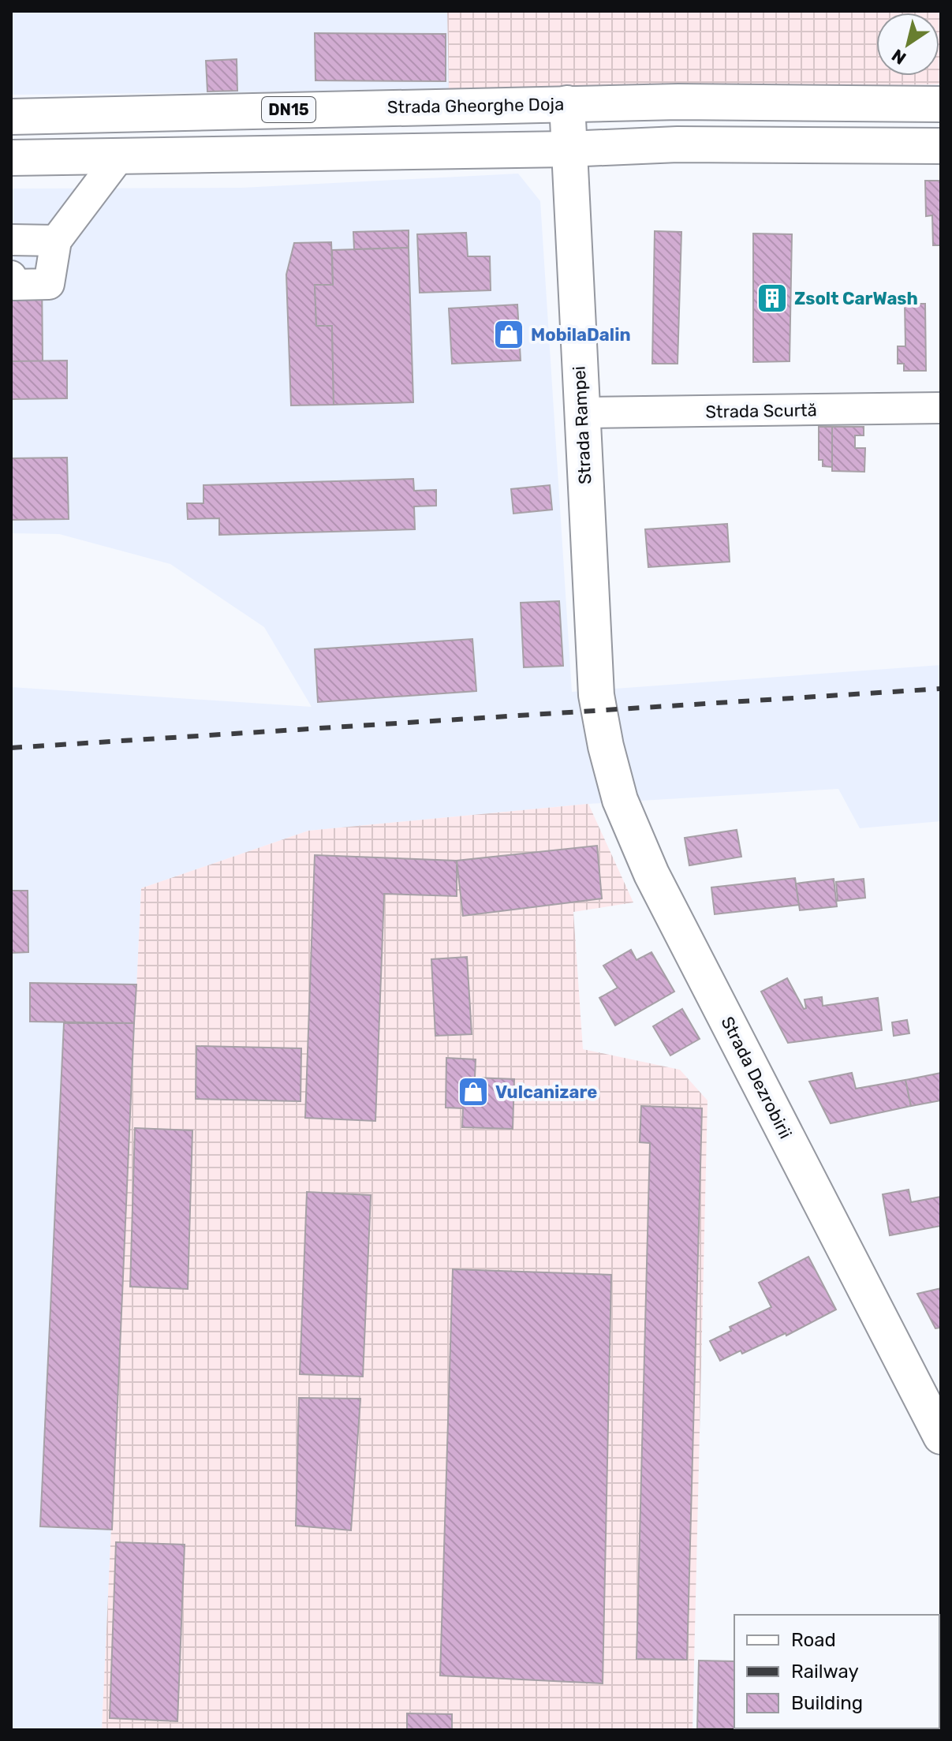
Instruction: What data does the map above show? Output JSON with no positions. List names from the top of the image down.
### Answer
{
  "streets": {
    "main road": [
      "Strada Gheorghe Doja",
      "DN15",
      "Strada Rampei",
      "Strada Dezrobirii"
    ],
    "street": ["Strada Scurtă"]
  },
  "crossings": [
    ["Strada Gheorghe Doja", "Strada Rampei"],
    ["Strada Scurtă", "Strada Rampei"],
    ["Strada Rampei", "Strada Dezrobirii"]
  ],
  "places": {
    "building": ["Zsolt CarWash"],
    "shop": ["MobilaDalin", "Vulcanizare"]
  },
  "legend": ["Road", "Railway", "Building"],
  "north": "bottom left"
}
